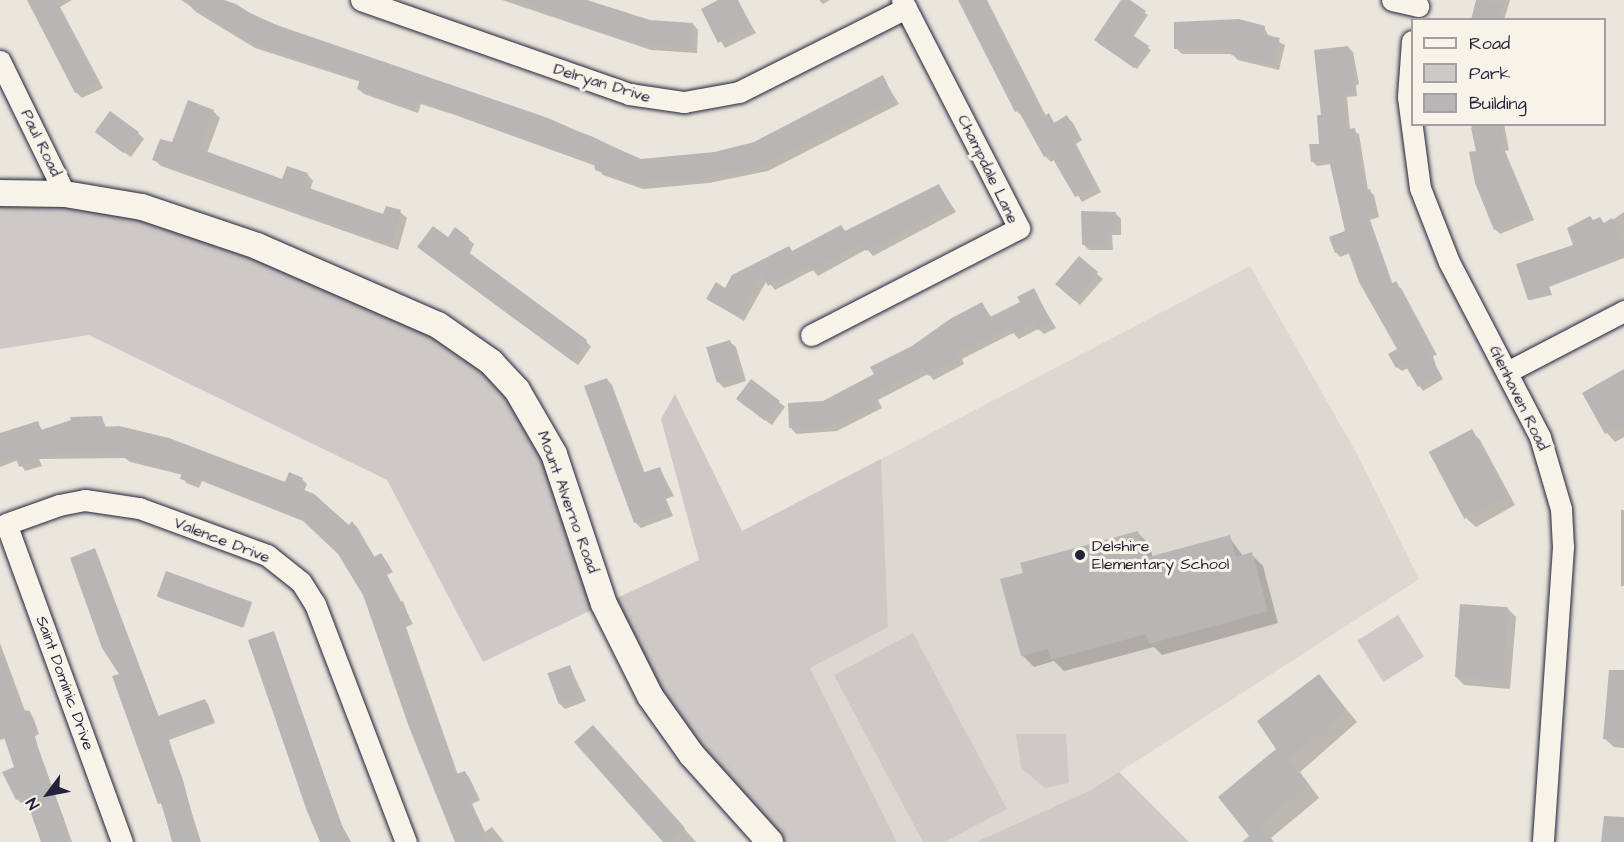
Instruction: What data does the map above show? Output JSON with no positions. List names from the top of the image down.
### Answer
{
  "streets": {
    "street": [
      "Delryan Drive",
      "Paul Road",
      "Champdale Lane",
      "Glenhaven Road",
      "Mount Alverno Road",
      "Valence Drive",
      "Saint Dominic Drive"
    ]
  },
  "crossings": [
    ["Delryan Drive", "Champdale Lane"],
    ["Paul Road", "Mount Alverno Road"],
    ["Valence Drive", "Saint Dominic Drive"]
  ],
  "places": ["Delshire Elementary School"],
  "legend": ["Road", "Park", "Building"],
  "north": "bottom left"
}
